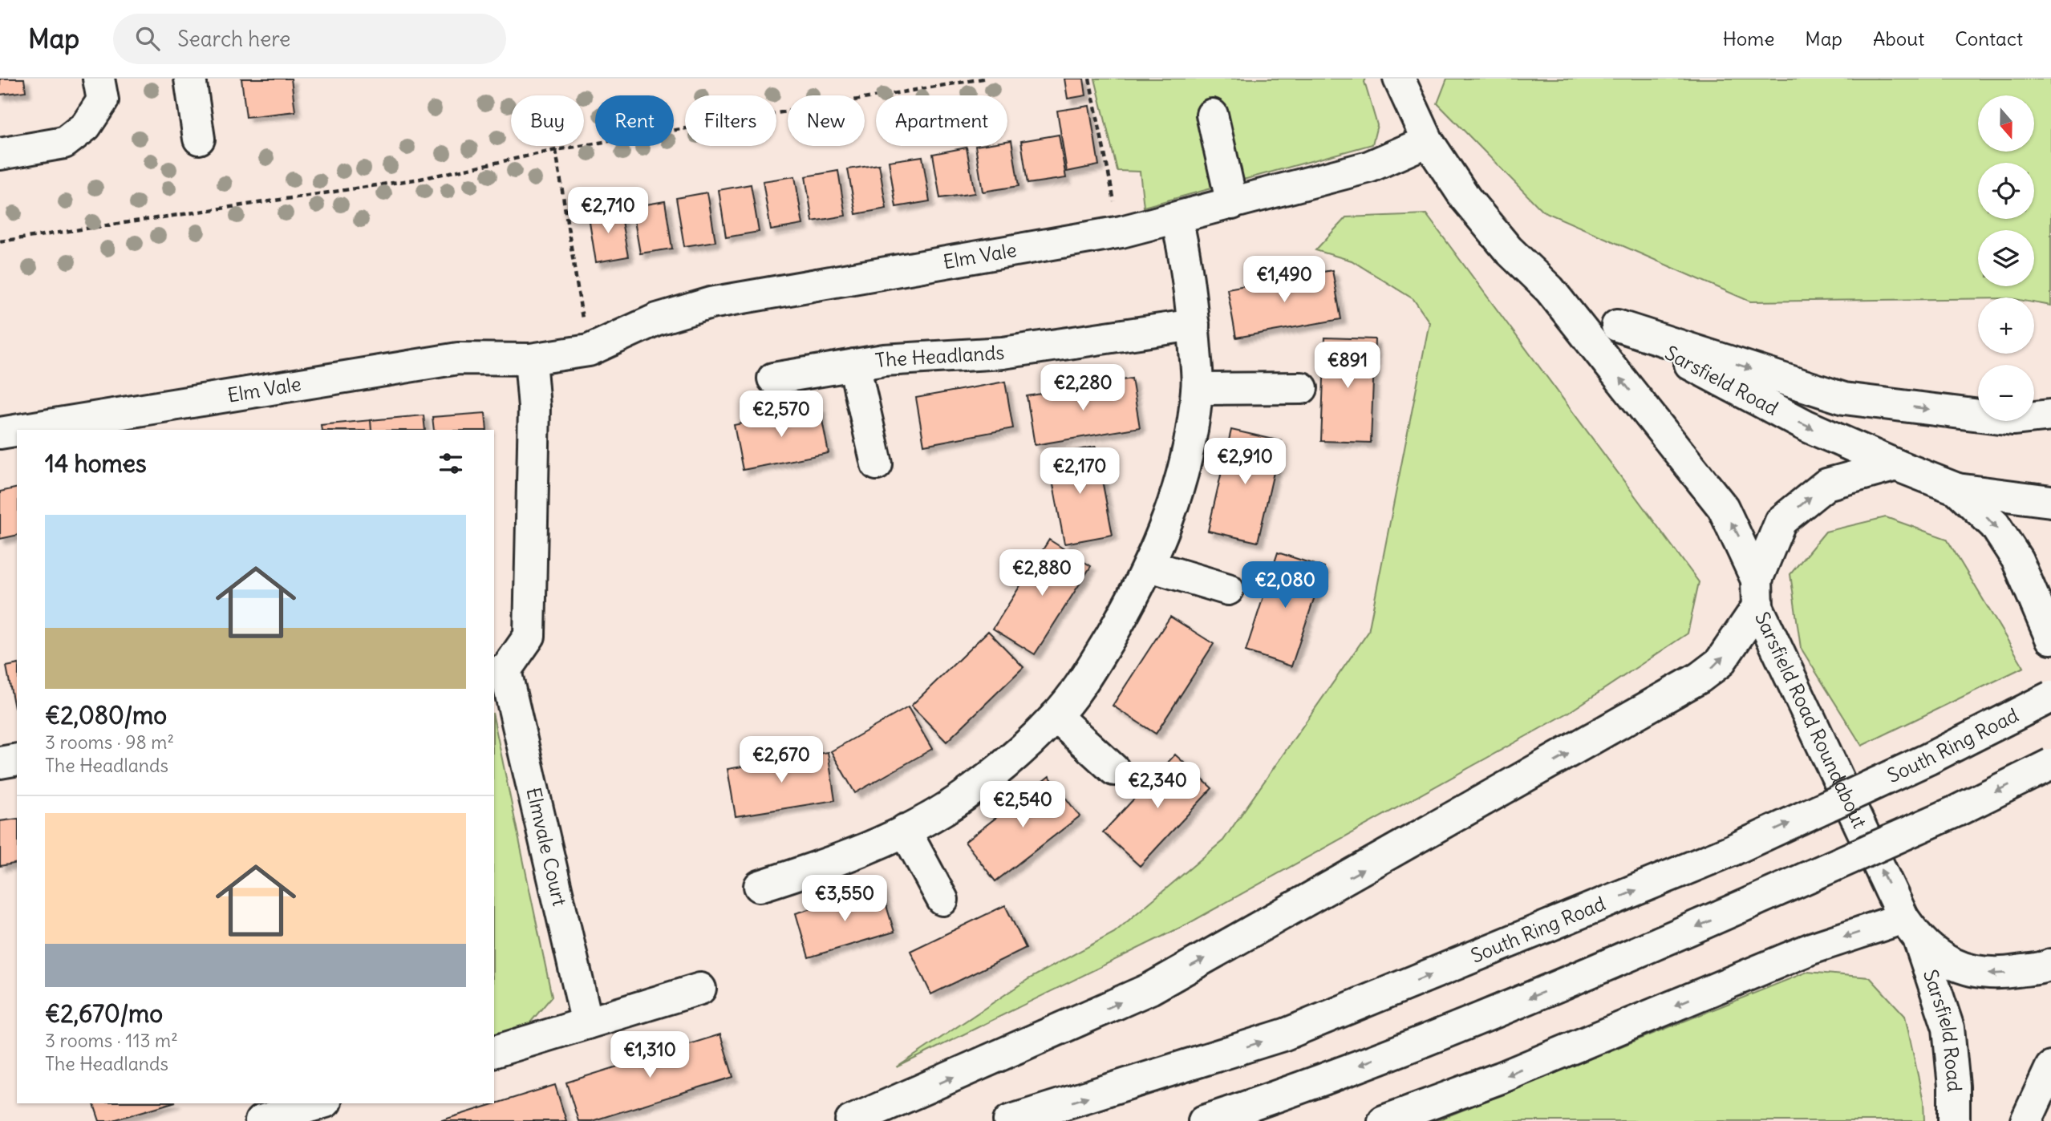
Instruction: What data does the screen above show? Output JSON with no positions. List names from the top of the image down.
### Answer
{
  "streets": {
    "main road": [
      "Elm Vale",
      "The Headlands",
      "Sarsfield Road",
      "Sarsfield Road Roundabout",
      "South Ring Road",
      "Elmvale Court"
    ]
  },
  "crossings": [
    ["Elm Vale", "Sarsfield Road"],
    ["Sarsfield Road", "Sarsfield Road Roundabout"]
  ],
  "north": "bottom",
  "page": {
    "header": "Map",
    "search": "Search here",
    "nav": [
      "Home",
      "Map",
      "About",
      "Contact"
    ],
    "map_buttons": ["+", "−"],
    "chip": [
      "Buy",
      "Rent",
      "Filters",
      "New",
      "Apartment"
    ],
    "price": [
      "€2,710",
      "€1,490",
      "€891",
      "€2,280",
      "€2,570",
      "€2,910",
      "€2,170",
      "€2,880",
      "€2,080",
      "€2,670",
      "€2,340",
      "€2,540",
      "€3,550",
      "€1,310"
    ],
    "heading": "14 homes",
    "list": [
      {
        "name": "€2,080/mo",
        "note": "3 rooms · 98 m² · The Headlands"
      },
      {
        "name": "€2,670/mo",
        "note": "3 rooms · 113 m² · The Headlands"
      }
    ]
  }
}
